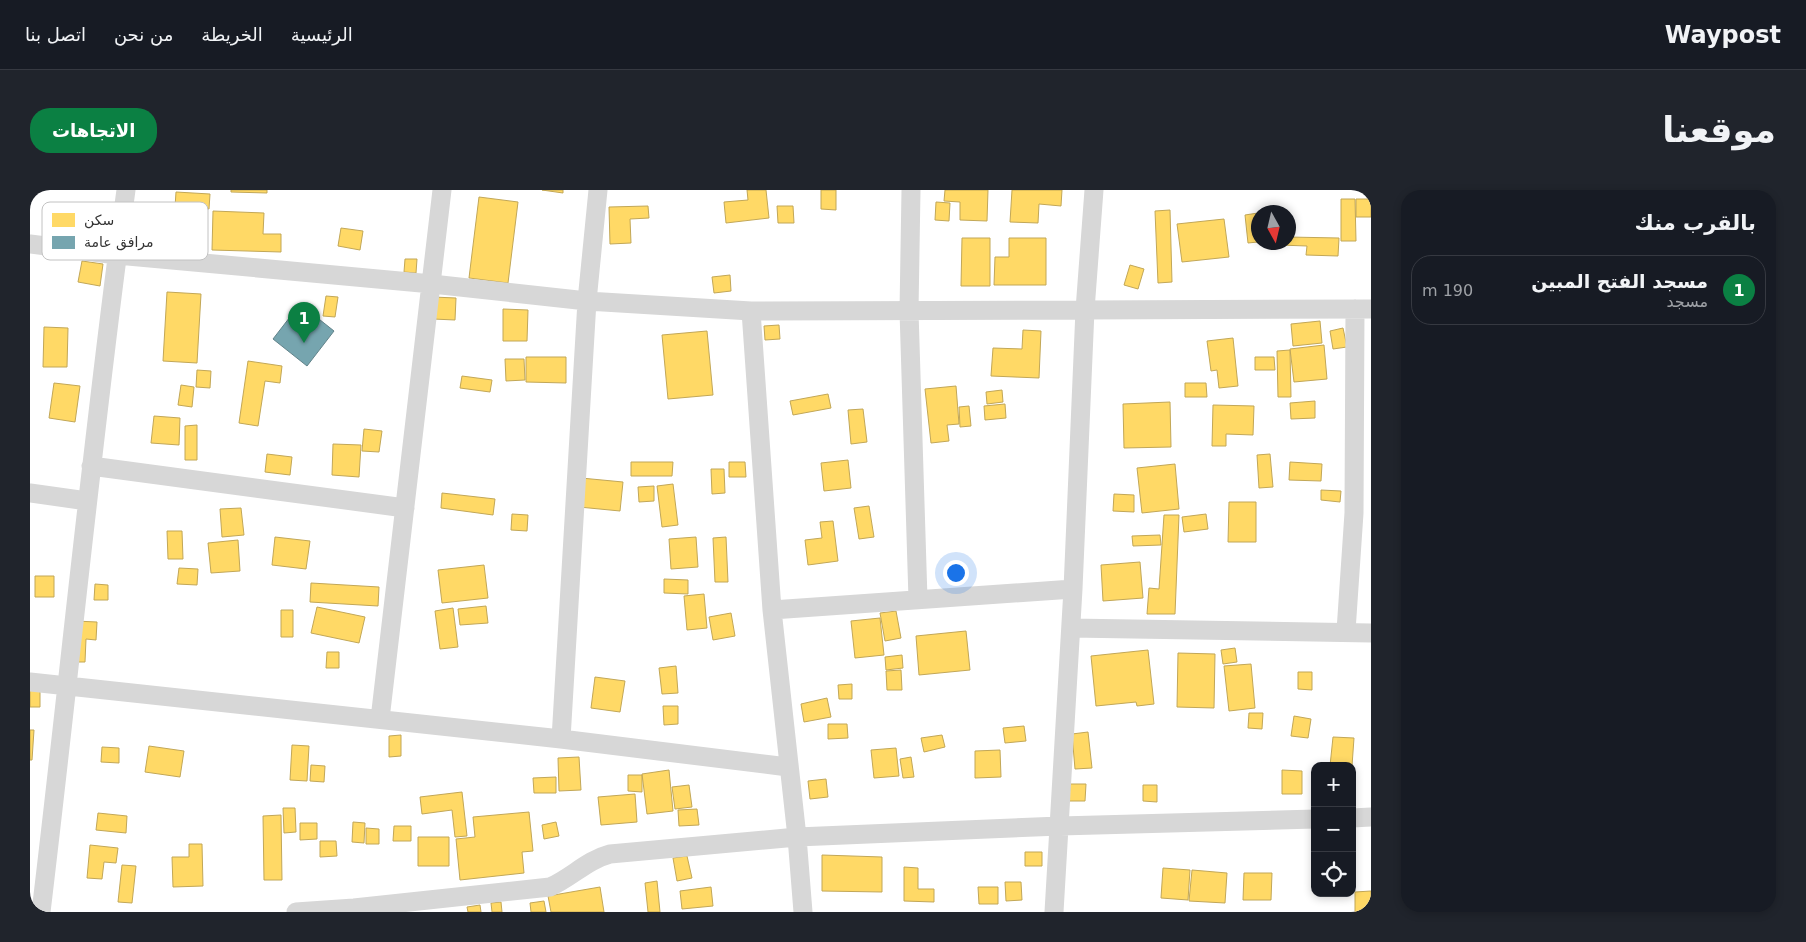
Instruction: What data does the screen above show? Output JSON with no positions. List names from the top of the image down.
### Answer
{
  "legend": ["سكن", "مرافق عامة"],
  "north": "bottom",
  "page": {
    "header": "Waypost",
    "nav": [
      "الرئيسية",
      "الخريطة",
      "من نحن",
      "اتصل بنا"
    ],
    "buttons": "الاتجاهات",
    "title": "موقعنا",
    "heading": "بالقرب منك",
    "list": [
      {
        "mark": "1",
        "name": "مسجد الفتح المبين",
        "note": "مسجد",
        "value": "190 m"
      }
    ],
    "pins": "1",
    "map_buttons": ["+", "−"]
  }
}
